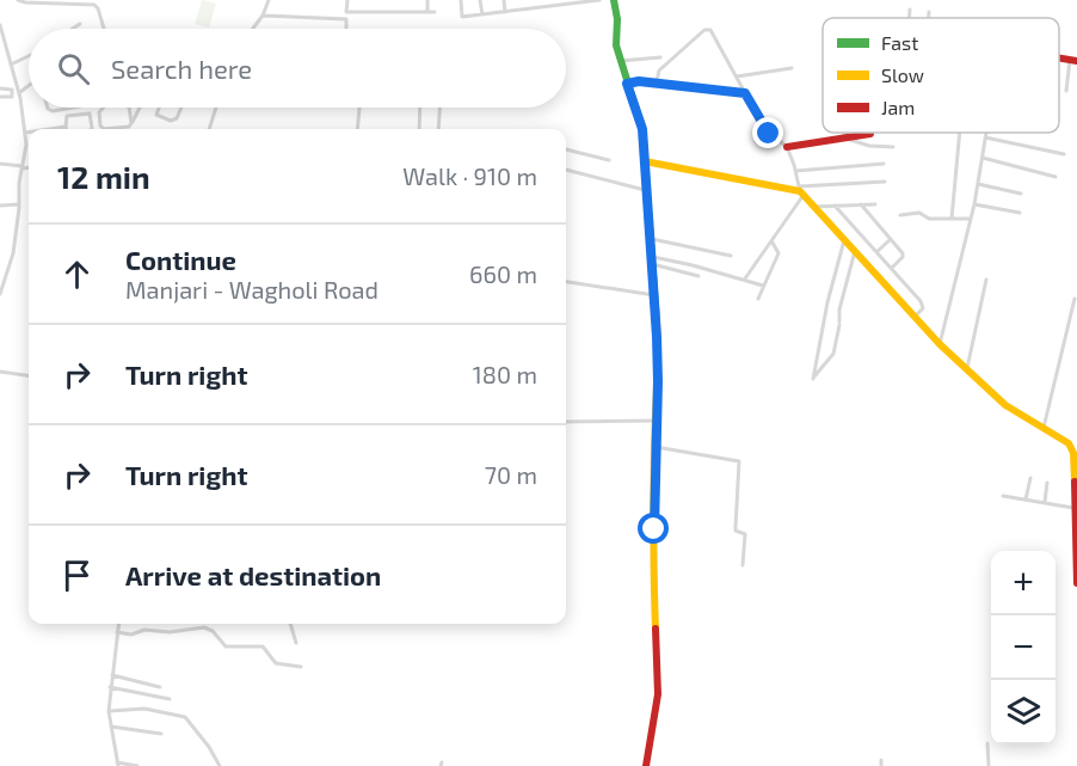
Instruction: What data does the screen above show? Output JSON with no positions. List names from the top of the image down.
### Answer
{
  "legend": ["Fast", "Slow", "Jam"],
  "page": {
    "search": "Search here",
    "heading": ["12 min", "Walk · 910 m"],
    "list": [
      ["Continue", "Manjari - Wagholi Road", "660 m"],
      ["Turn right", "180 m"],
      ["Turn right", "70 m"],
      "Arrive at destination"
    ],
    "map_buttons": ["+", "−"]
  }
}
